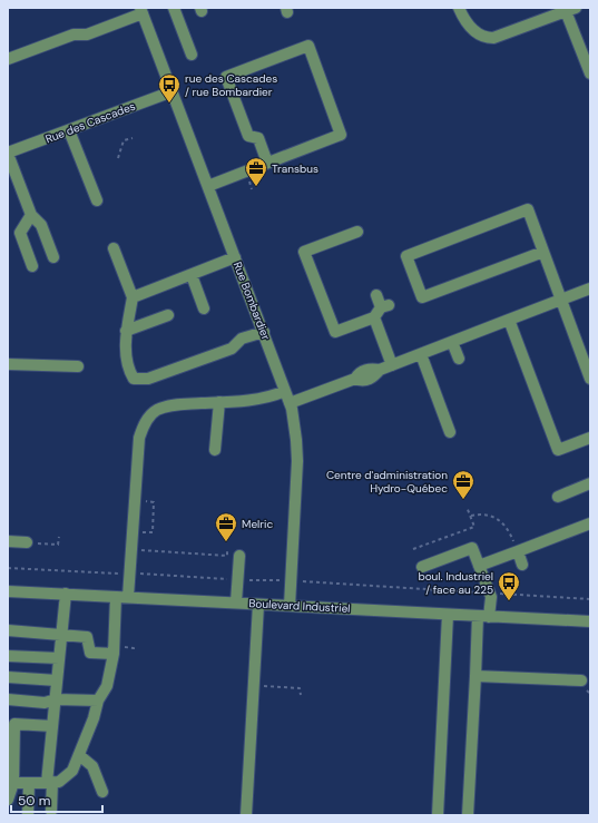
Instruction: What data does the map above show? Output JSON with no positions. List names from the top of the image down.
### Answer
{
  "streets": {
    "street": ["Rue des Cascades", "Rue Bombardier", "Boulevard Industriel"]
  },
  "crossings": [
    ["Rue des Cascades", "Rue Bombardier"],
    ["Rue Bombardier", "Boulevard Industriel"]
  ],
  "places": {
    "bus stop": ["rue des Cascades / rue Bombardier", "boul. Industriel / face au 225"],
    "office": ["Transbus", "Centre d'administration Hydro-Québec", "Melric"]
  },
  "scale_bar": "50 m"
}
